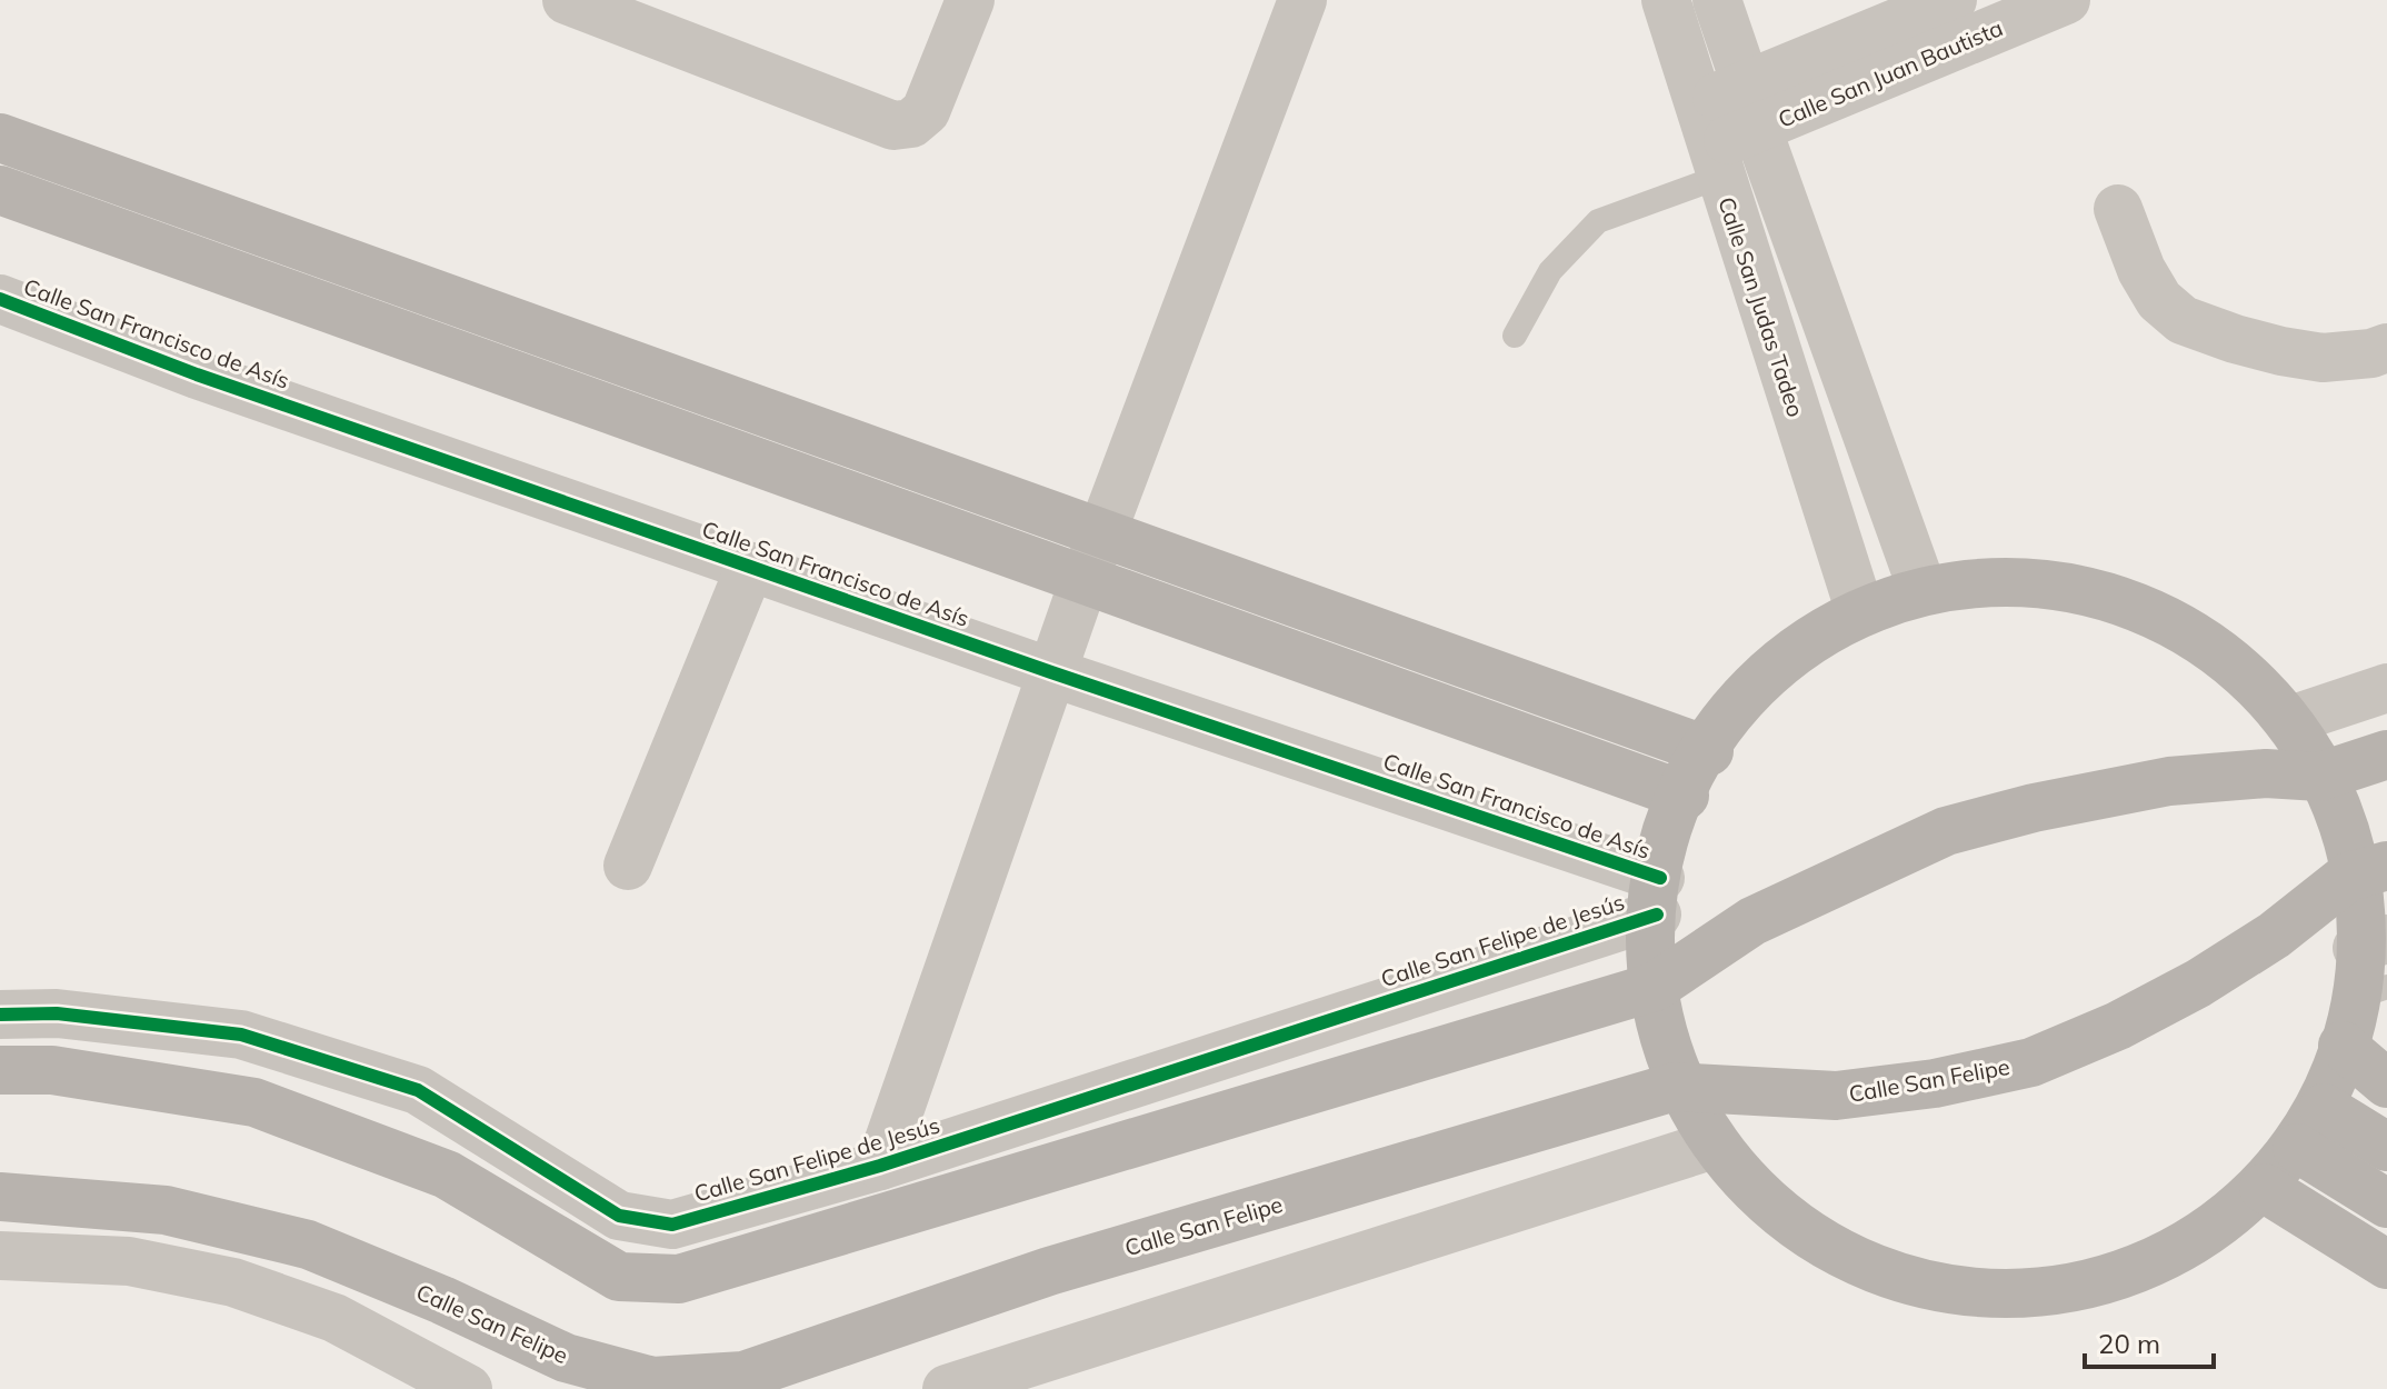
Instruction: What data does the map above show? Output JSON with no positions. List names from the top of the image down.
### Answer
{
  "streets": {
    "main road": ["Calle San Felipe"],
    "street": [
      "Calle San Juan Bautista",
      "Calle San Judas Tadeo",
      "Calle San Francisco de Asís",
      "Calle San Felipe de Jesús"
    ]
  },
  "crossings": [
    ["Calle San Juan Bautista", "Calle San Judas Tadeo"],
    ["Calle San Francisco de Asís", "Calle San Felipe de Jesús"]
  ],
  "scale_bar": "20 m"
}
